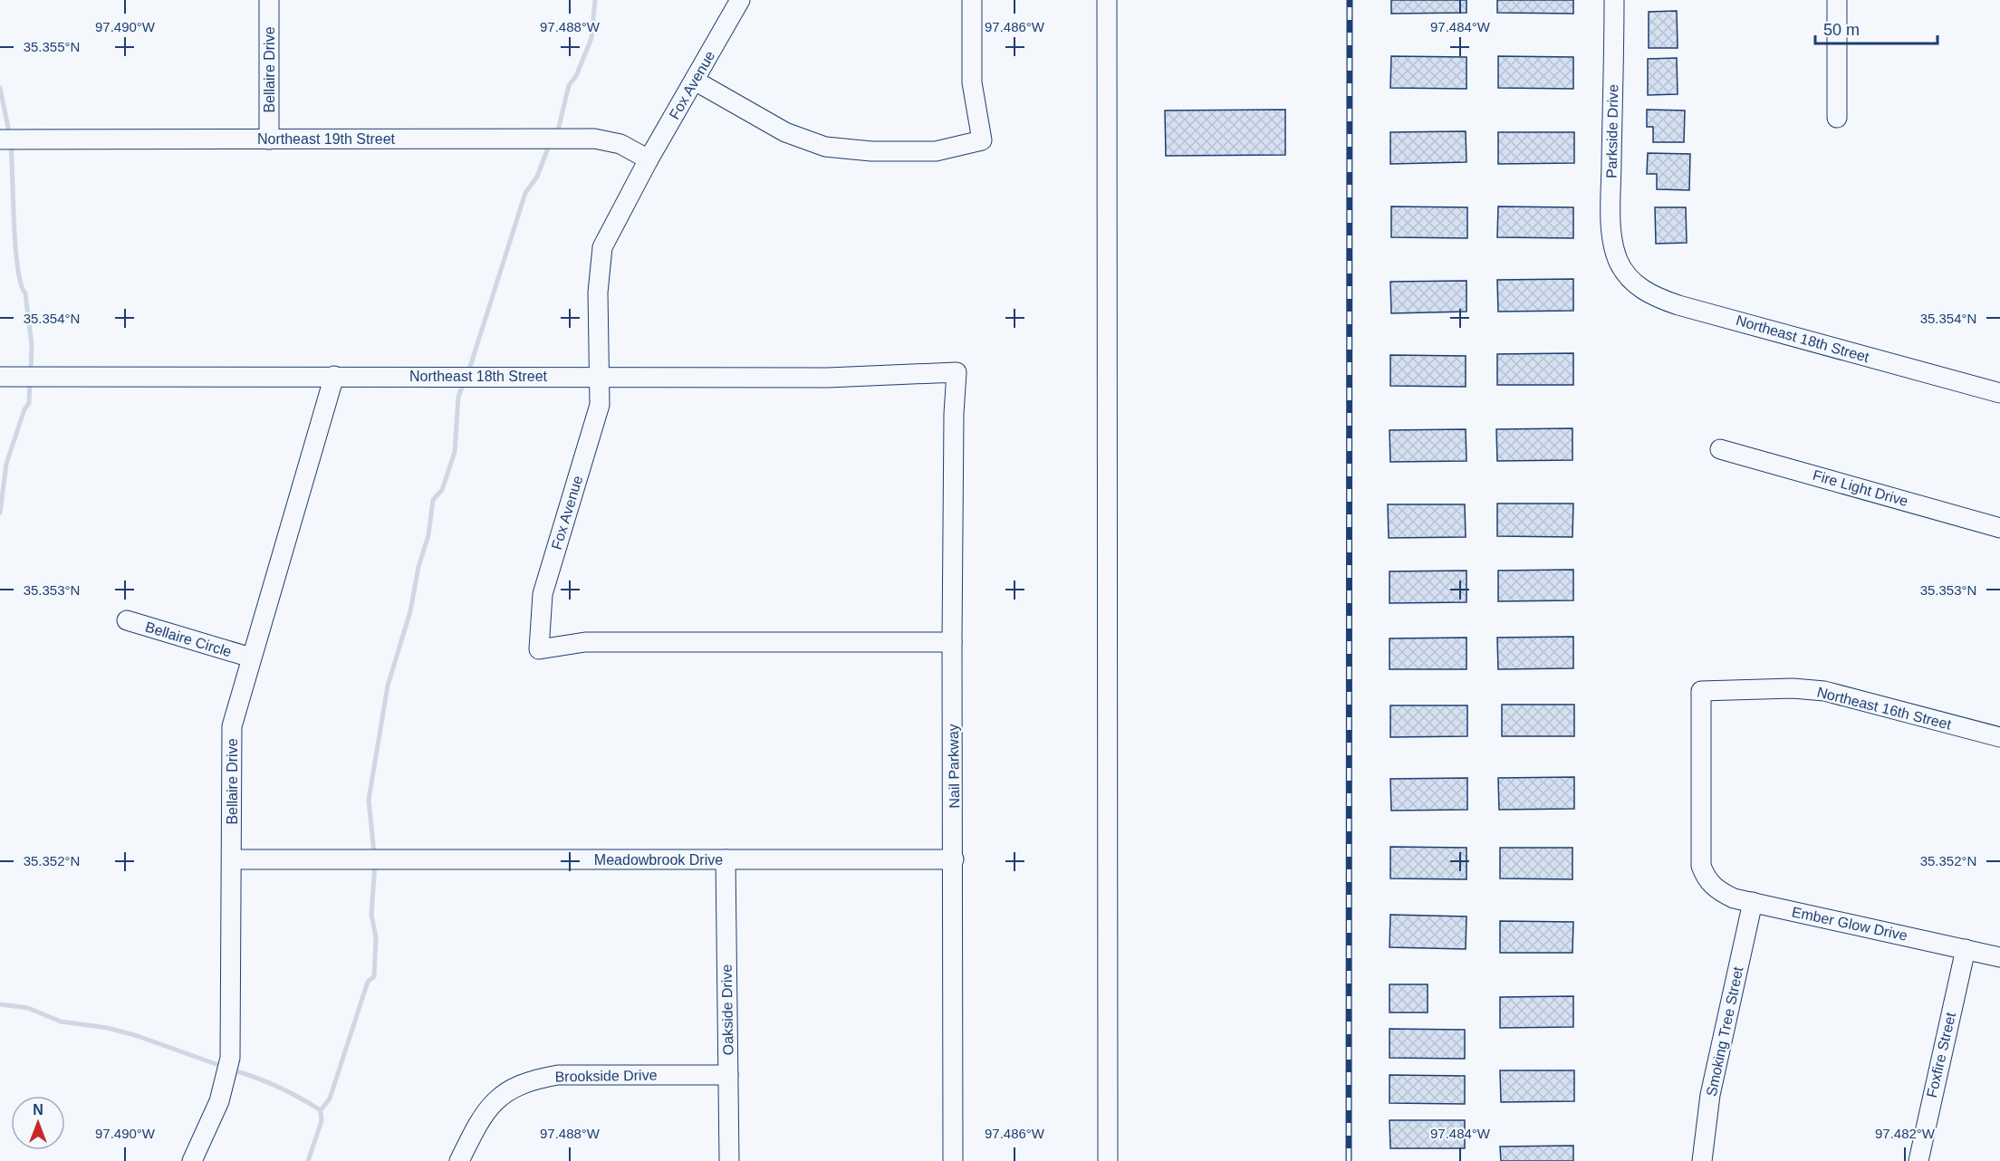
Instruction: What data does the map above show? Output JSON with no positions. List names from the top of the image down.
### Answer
{
  "streets": {
    "street": [
      "Bellaire Drive",
      "Fox Avenue",
      "Parkside Drive",
      "Northeast 19th Street",
      "Northeast 18th Street",
      "Fire Light Drive",
      "Bellaire Circle",
      "Northeast 16th Street",
      "Nail Parkway",
      "Meadowbrook Drive",
      "Ember Glow Drive",
      "Oakside Drive",
      "Smoking Tree Street",
      "Foxfire Street",
      "Brookside Drive"
    ]
  },
  "crossings": [
    ["Bellaire Drive", "Northeast 19th Street"],
    ["Bellaire Drive", "Northeast 18th Street"],
    ["Bellaire Drive", "Bellaire Circle"],
    ["Bellaire Drive", "Meadowbrook Drive"],
    ["Fox Avenue", "Northeast 19th Street"],
    ["Fox Avenue", "Northeast 18th Street"],
    ["Fox Avenue", "Nail Parkway"],
    ["Parkside Drive", "Northeast 18th Street"],
    ["Northeast 18th Street", "Nail Parkway"],
    ["Northeast 16th Street", "Ember Glow Drive"],
    ["Nail Parkway", "Meadowbrook Drive"],
    ["Meadowbrook Drive", "Oakside Drive"],
    ["Ember Glow Drive", "Smoking Tree Street"],
    ["Ember Glow Drive", "Foxfire Street"],
    ["Oakside Drive", "Brookside Drive"]
  ],
  "scale_bar": "50 m",
  "north": "top",
  "coordinates": [
    "97.490°W",
    "97.488°W",
    "97.486°W",
    "97.484°W",
    "35.355°N",
    "35.354°N",
    "35.353°N",
    "35.352°N",
    "97.482°W"
  ]
}
